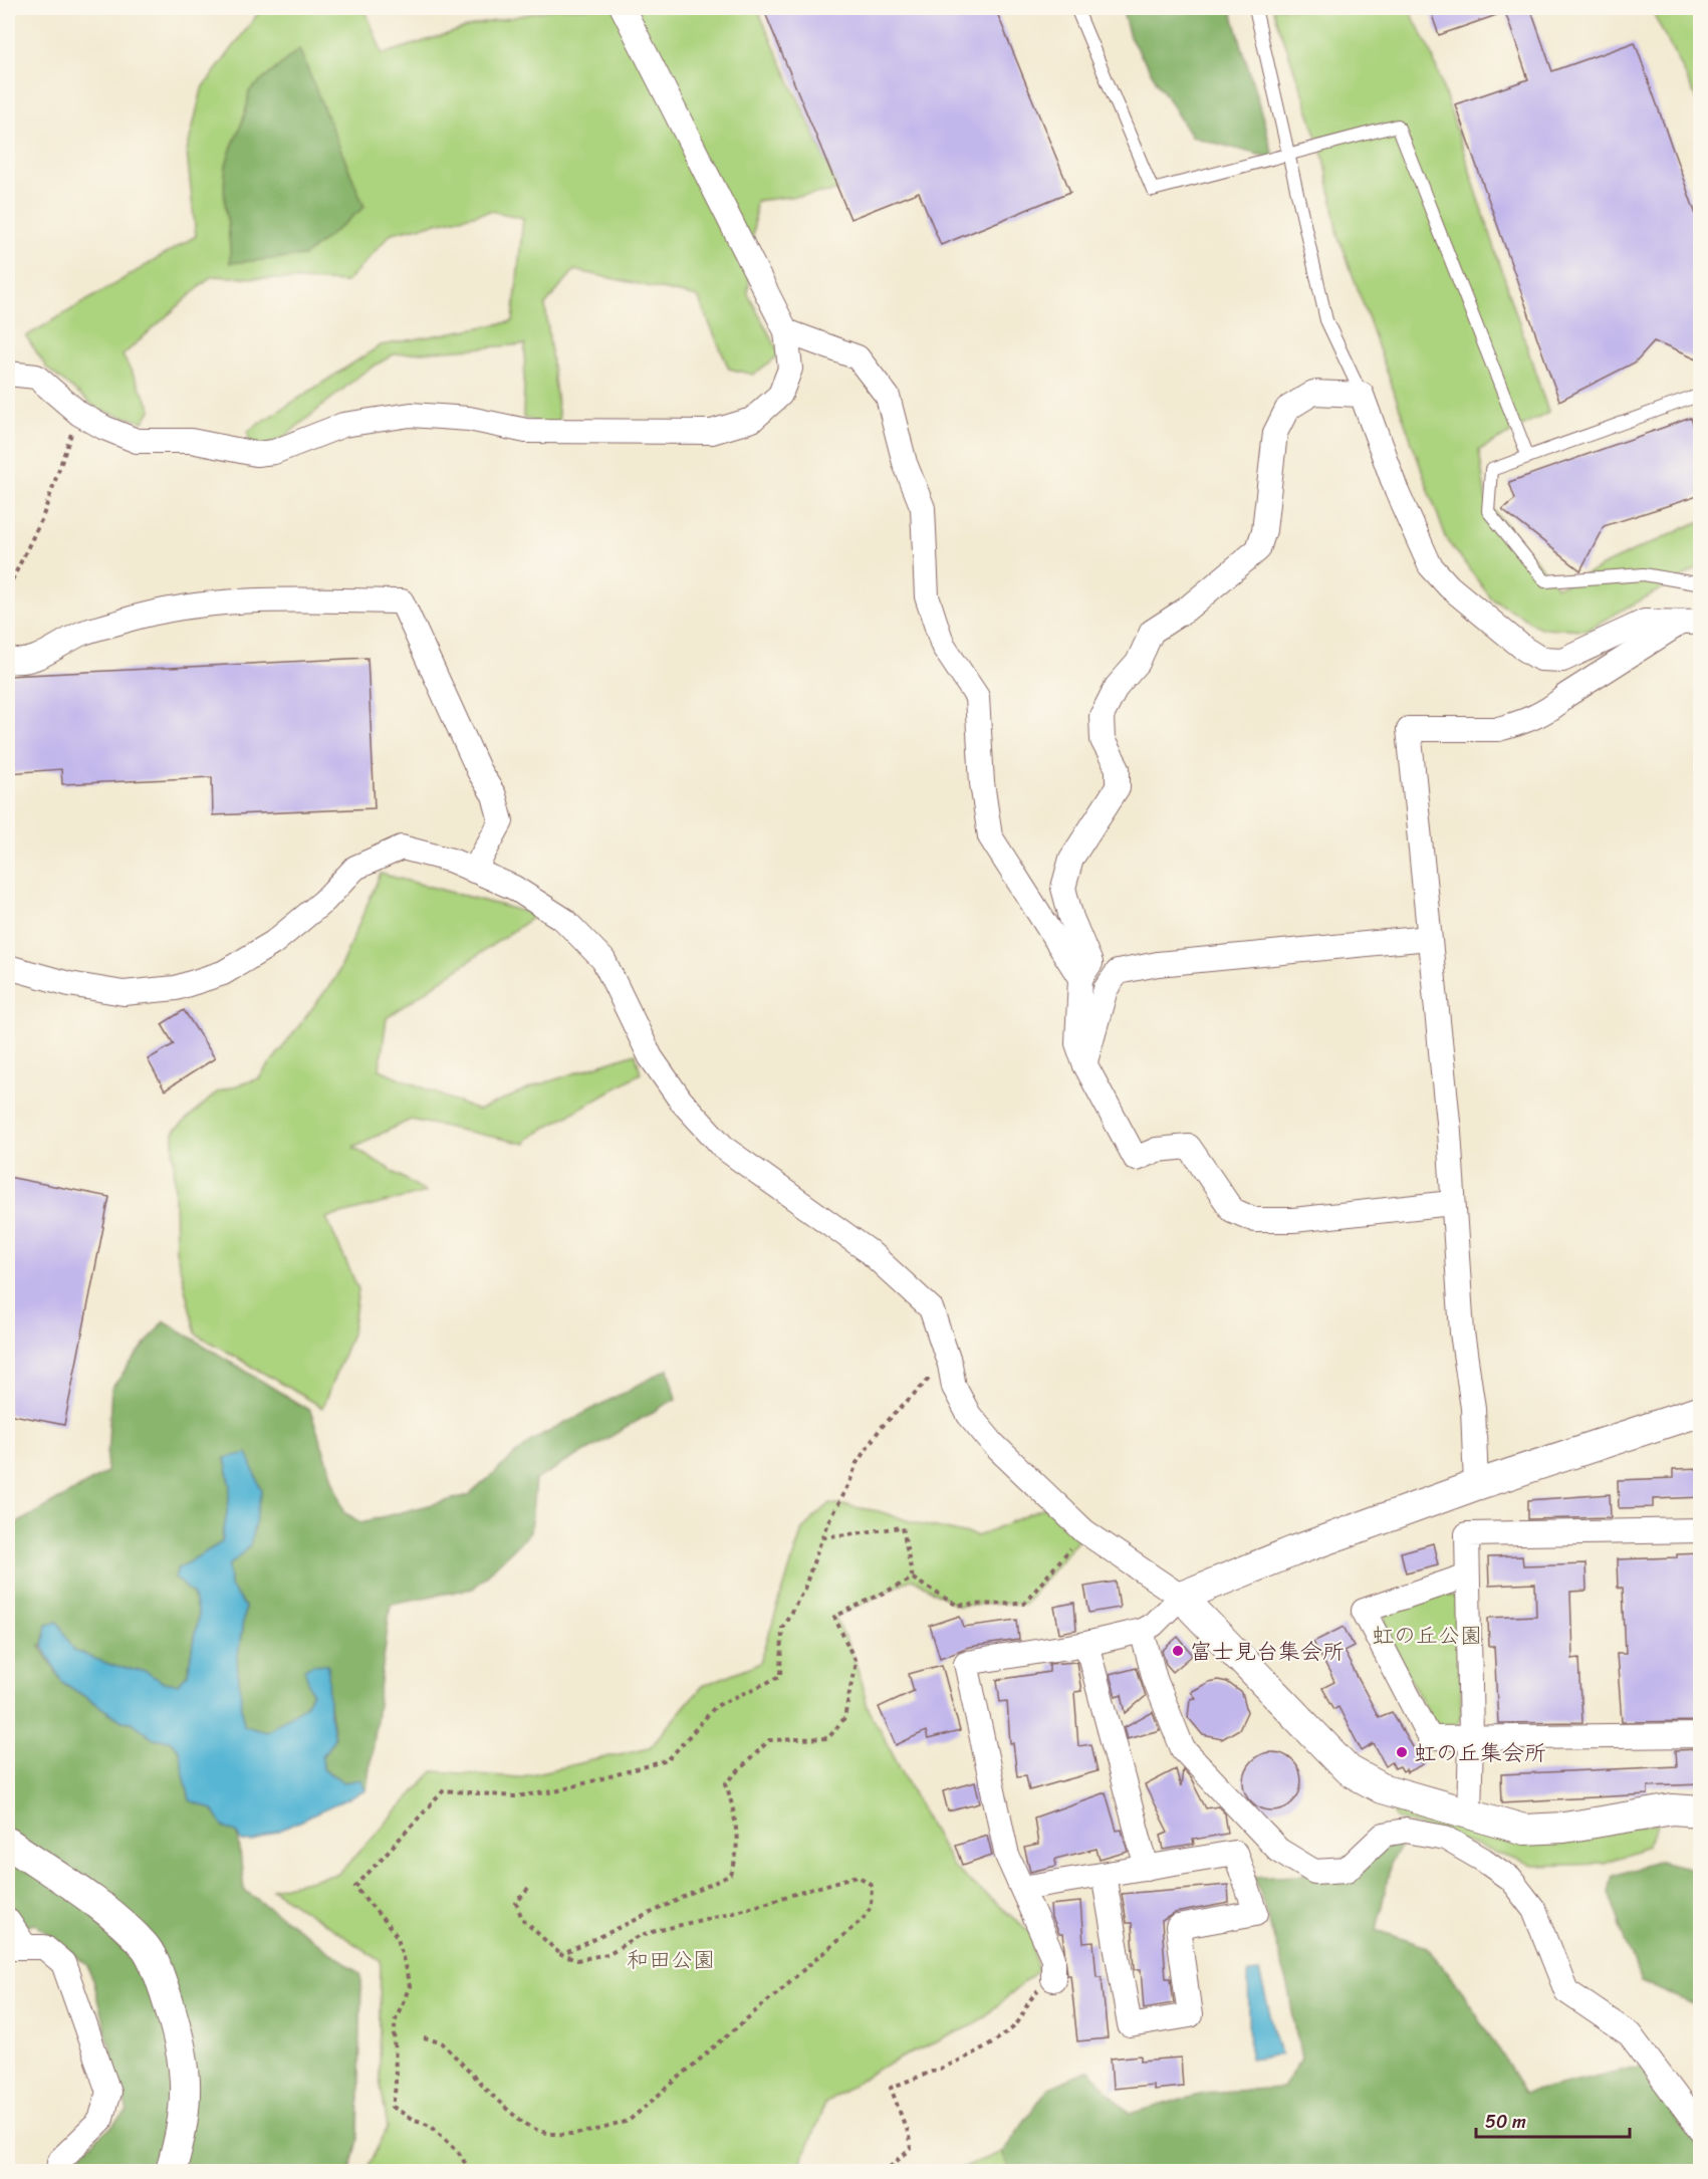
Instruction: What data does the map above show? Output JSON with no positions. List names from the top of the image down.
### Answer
{
  "parks": ["虹の丘公園", "和田公園"],
  "places": ["富士見台集会所", "虹の丘集会所"],
  "scale_bar": "50 m"
}
